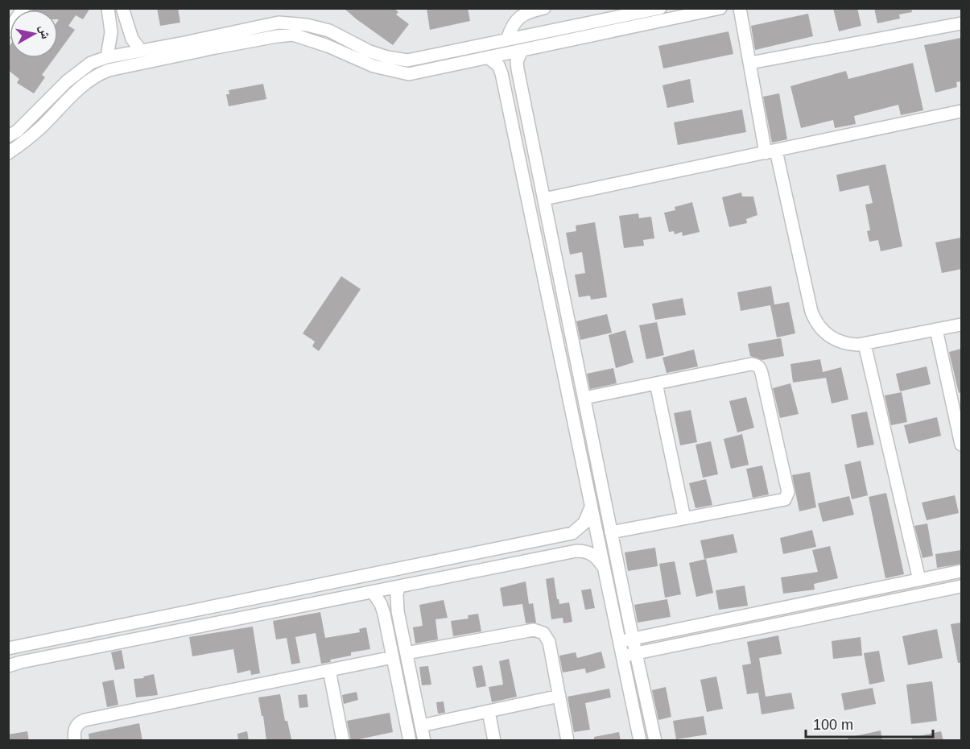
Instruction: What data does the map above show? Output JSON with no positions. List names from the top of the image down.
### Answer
{
  "scale_bar": "100 m",
  "north": "right"
}
